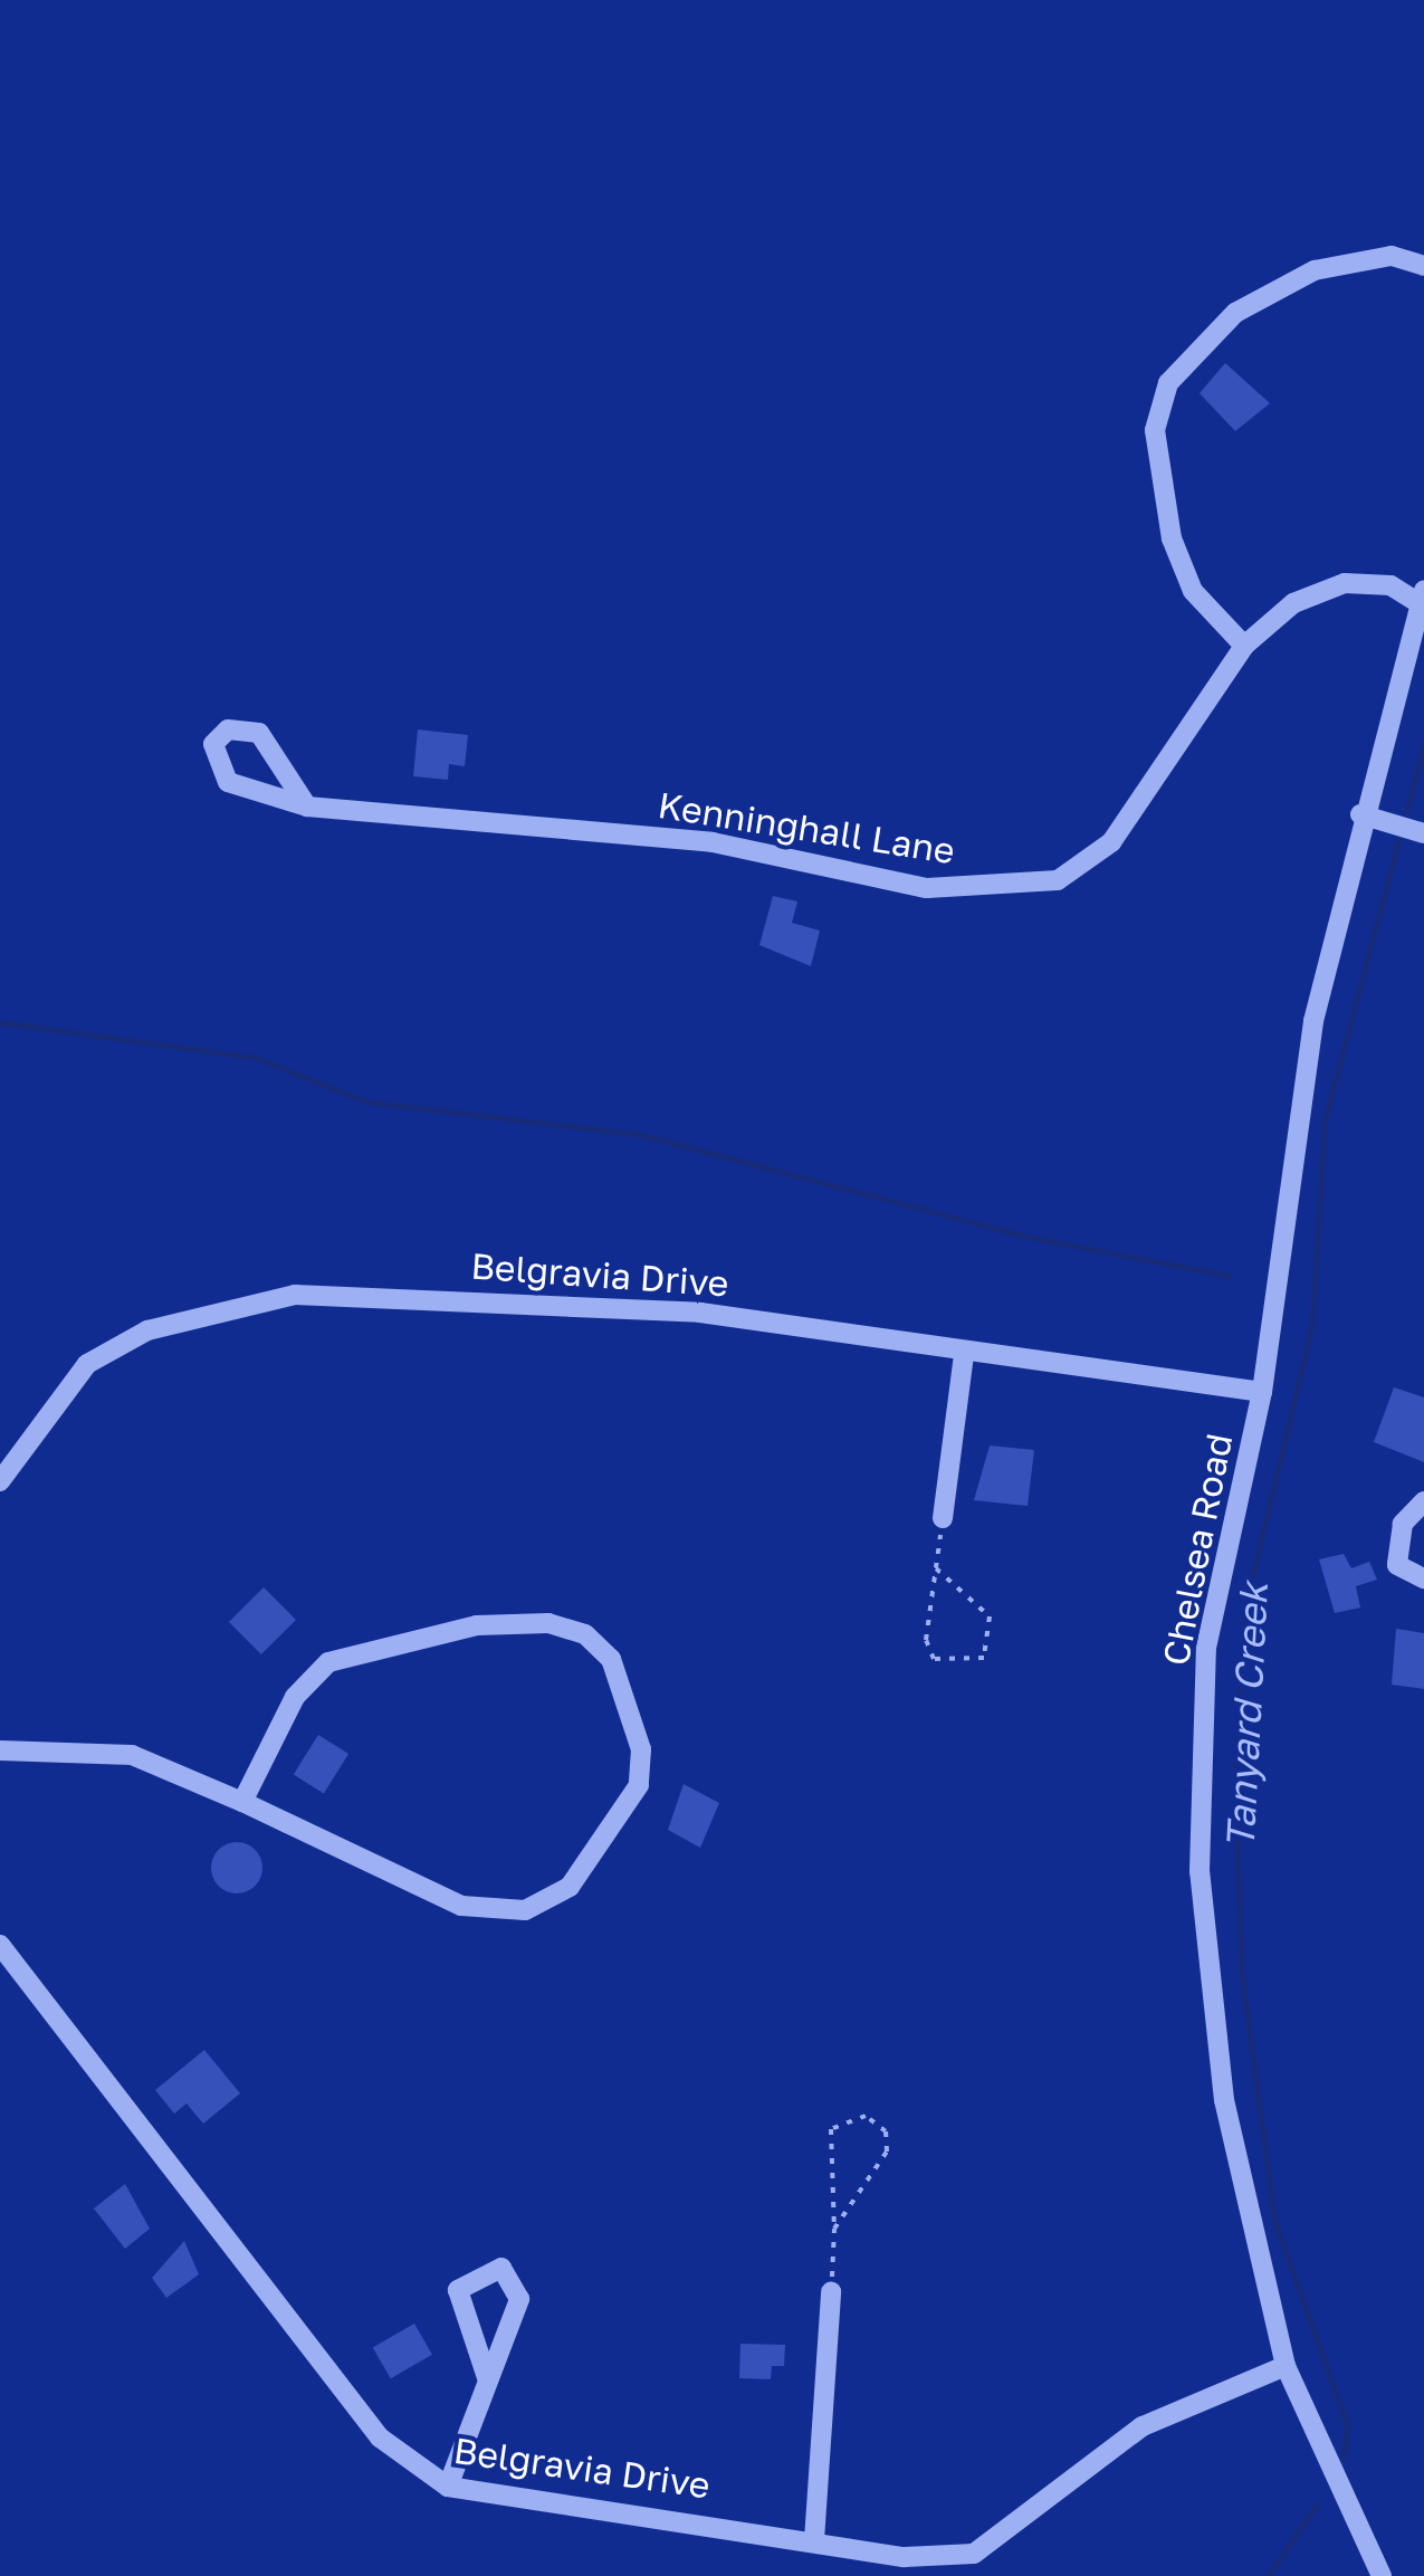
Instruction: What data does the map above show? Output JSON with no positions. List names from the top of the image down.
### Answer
{
  "streets": {
    "street": ["Kenninghall Lane", "Belgravia Drive", "Chelsea Road"]
  },
  "crossings": [
    ["Kenninghall Lane", "Chelsea Road"],
    ["Belgravia Drive", "Chelsea Road"]
  ],
  "water": ["Tanyard Creek"]
}
